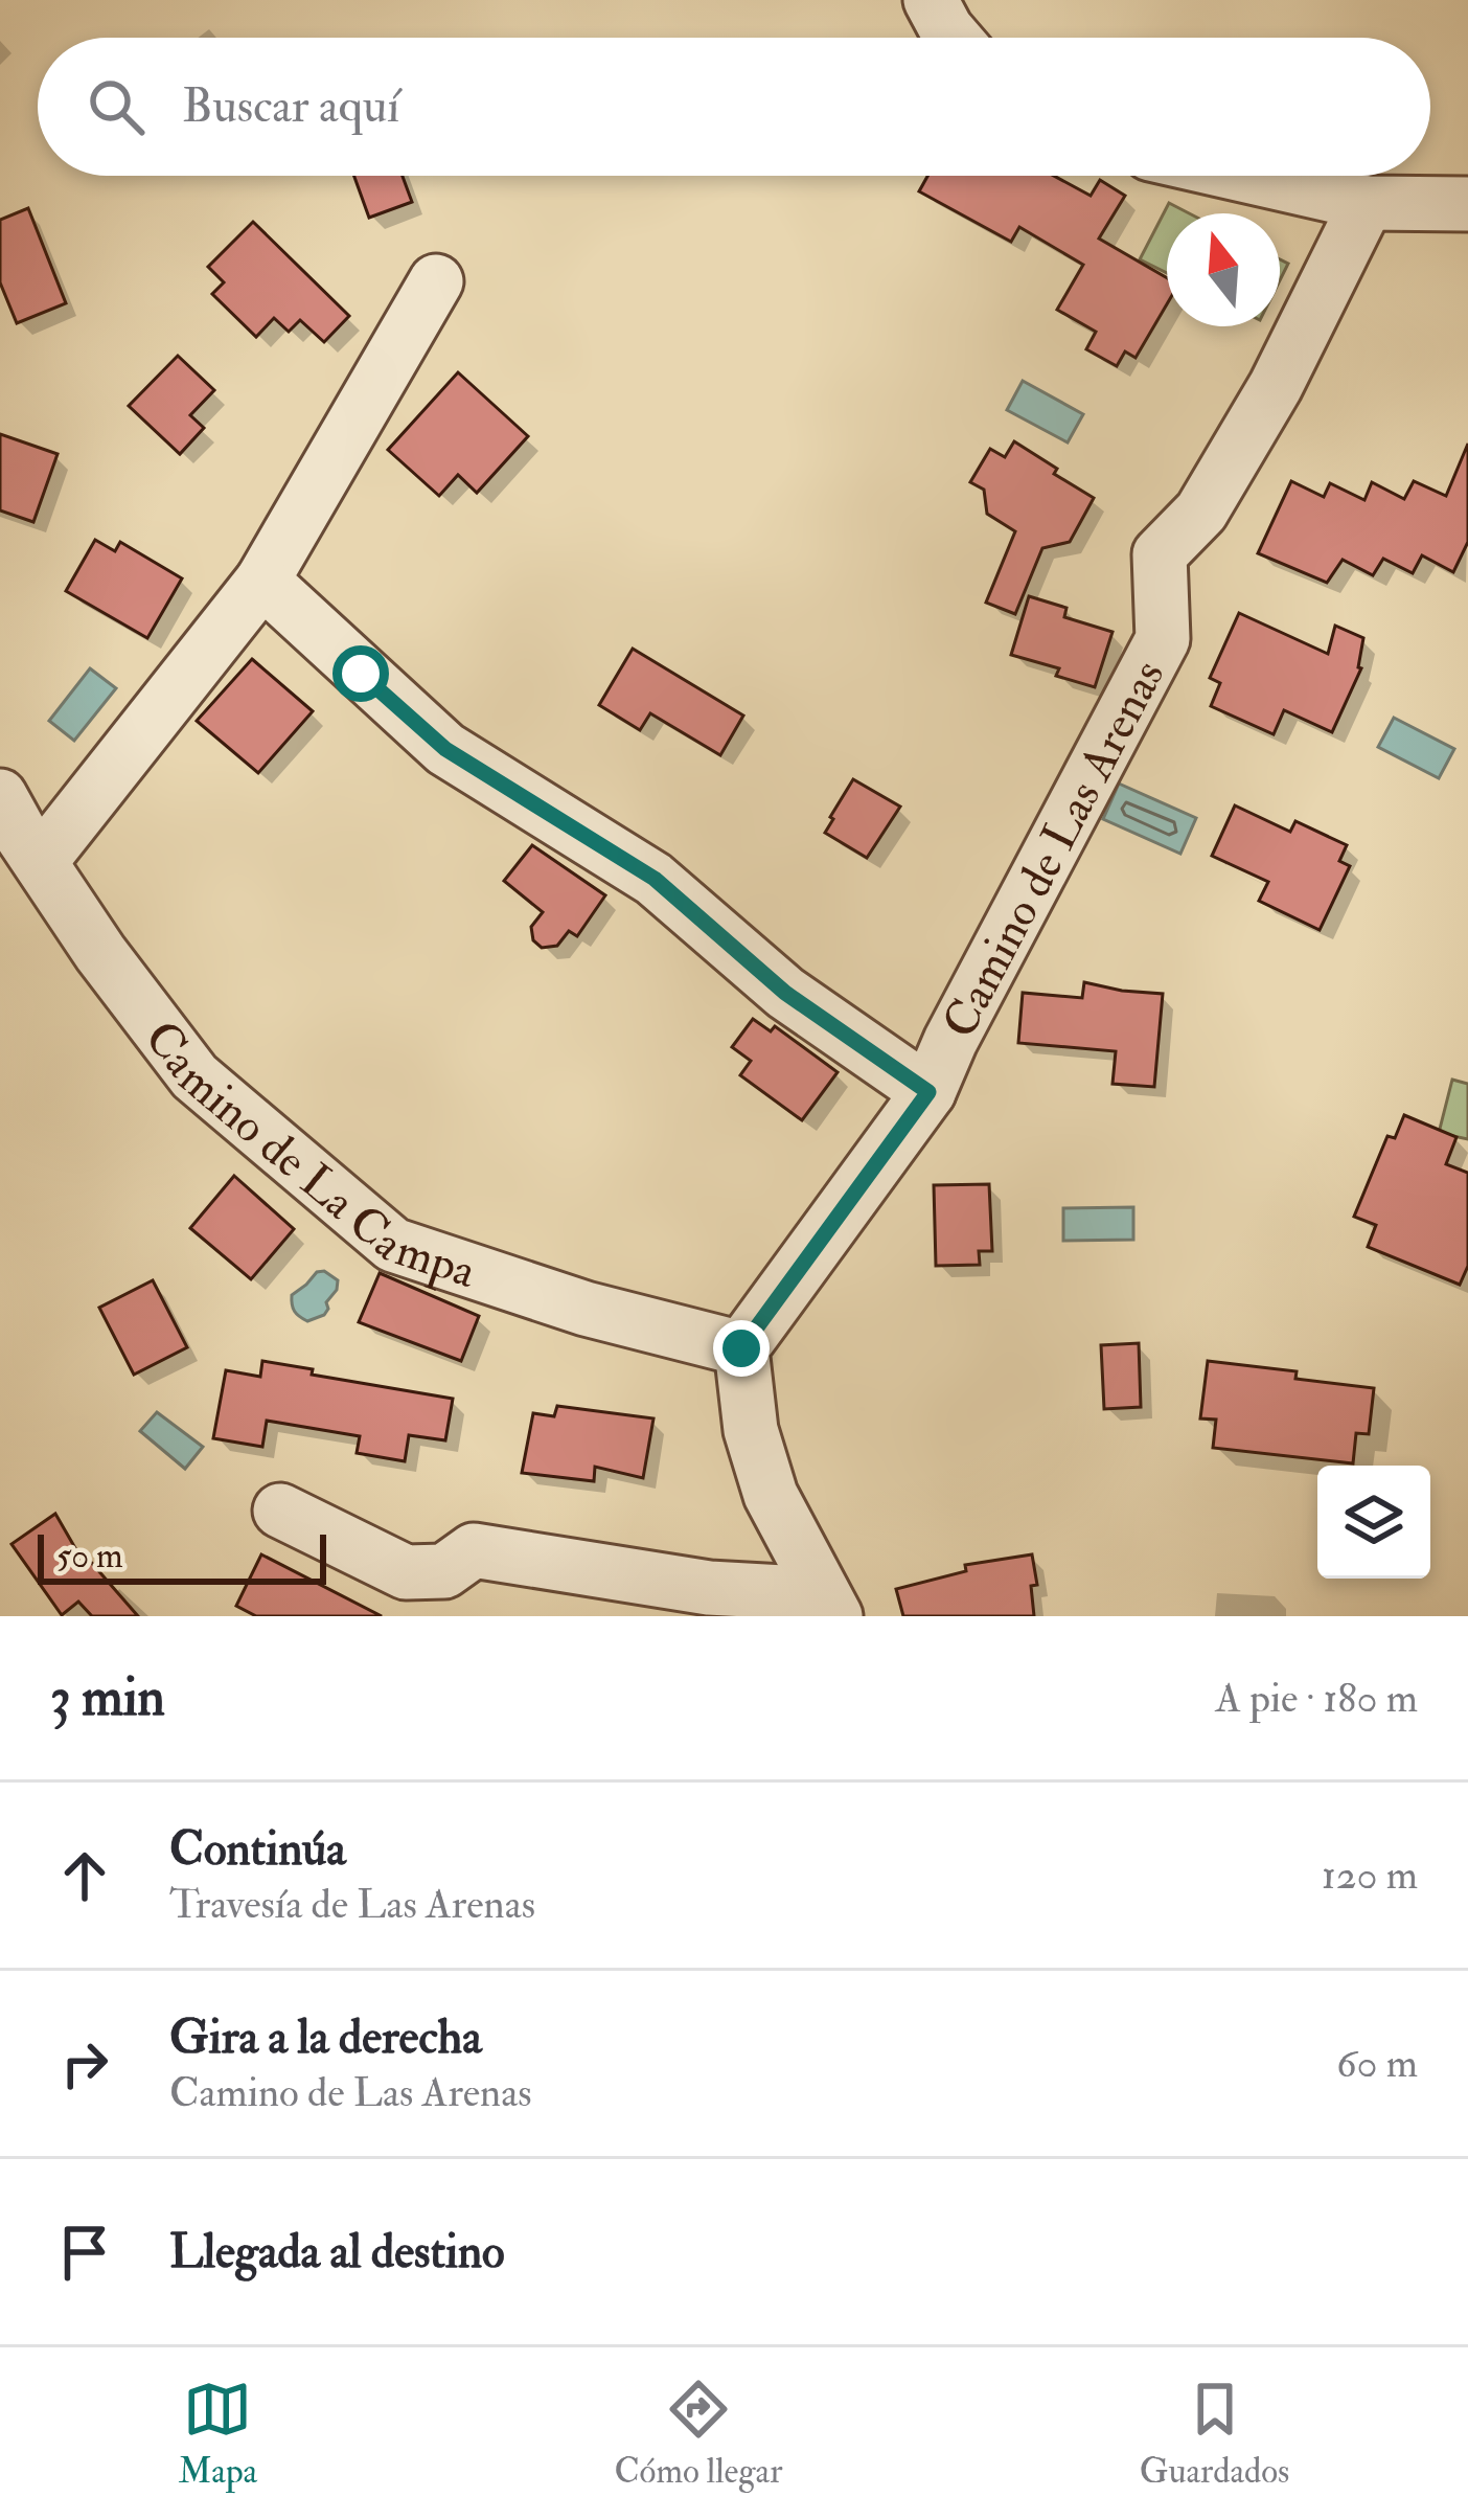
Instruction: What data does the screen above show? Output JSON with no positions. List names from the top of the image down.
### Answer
{
  "streets": {
    "street": ["Camino de Las Arenas", "Camino de La Campa"]
  },
  "crossings": [
    ["Camino de Las Arenas", "Camino de La Campa"]
  ],
  "scale_bar": "50 m",
  "north": "top",
  "page": {
    "search": "Buscar aquí",
    "scale": "50 m",
    "heading": ["3 min", "A pie · 180 m"],
    "list": [
      ["Continúa", "Travesía de Las Arenas", "120 m"],
      ["Gira a la derecha", "Camino de Las Arenas", "60 m"],
      "Llegada al destino"
    ],
    "nav": ["Mapa", "Cómo llegar", "Guardados"]
  }
}
